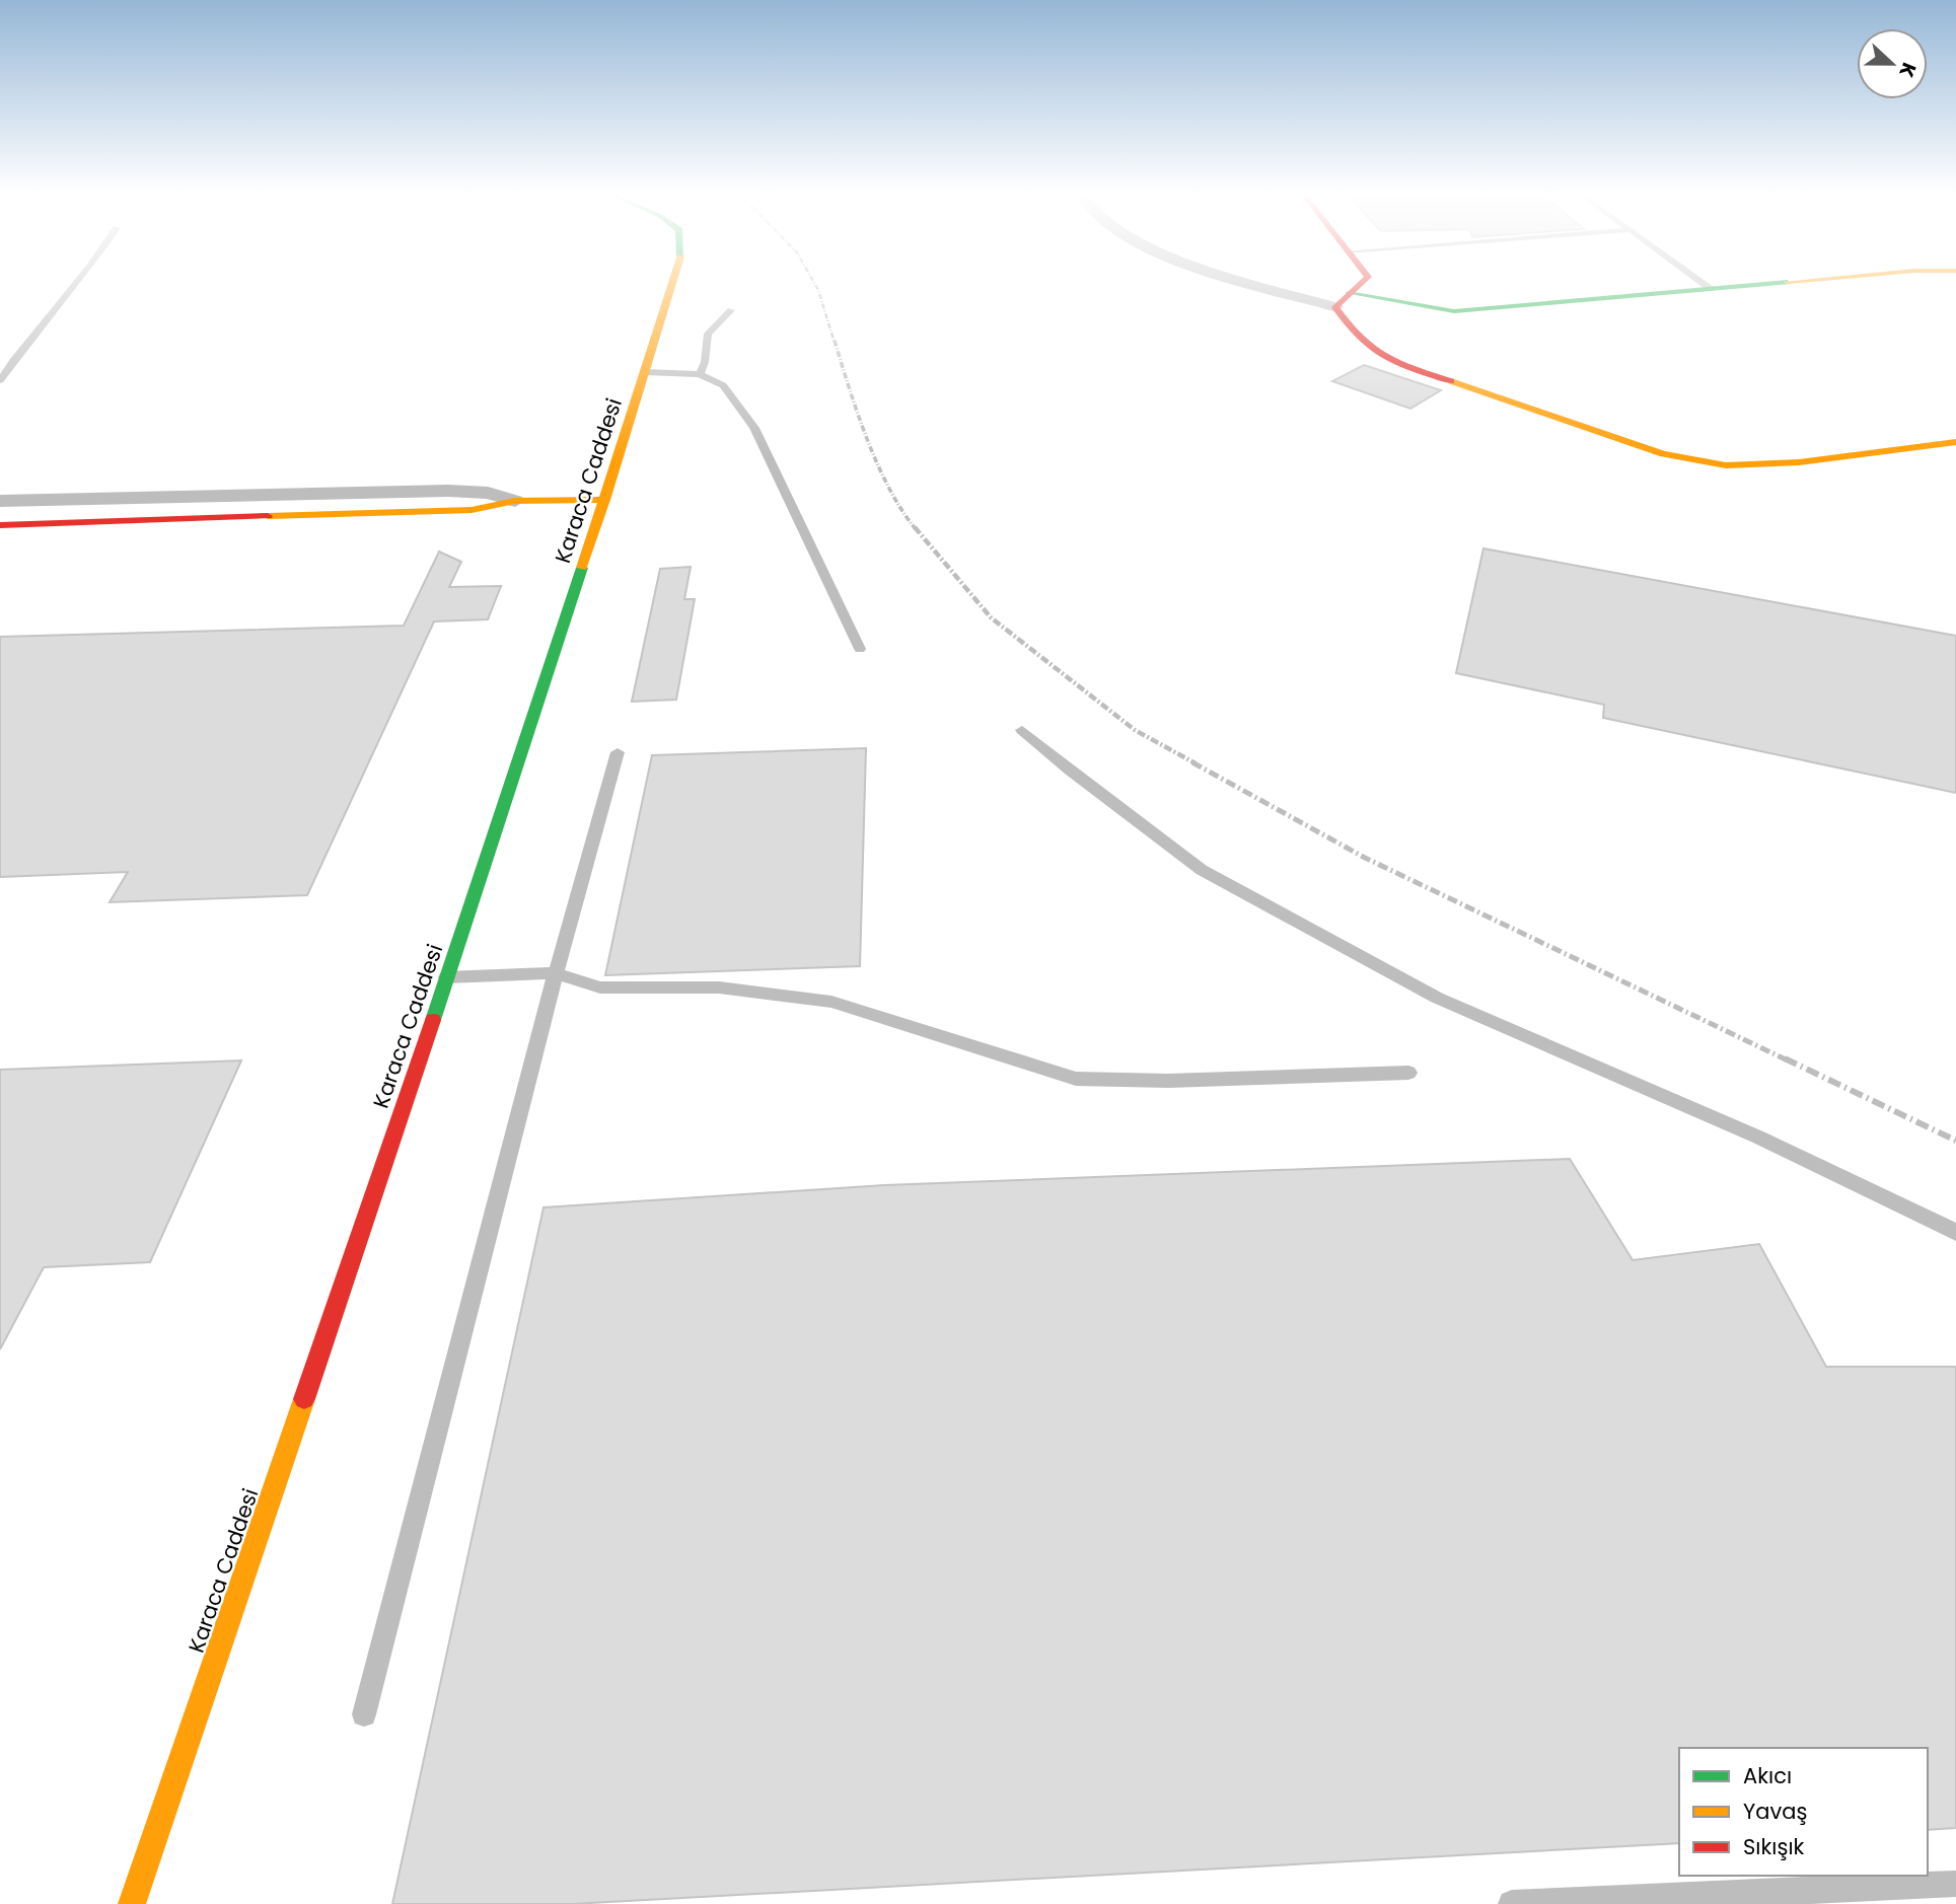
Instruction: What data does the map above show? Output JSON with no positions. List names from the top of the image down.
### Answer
{
  "streets": {
    "street": ["Karaca Caddesi"]
  },
  "legend": ["Akıcı", "Yavaş", "Sıkışık"],
  "north": "right"
}
